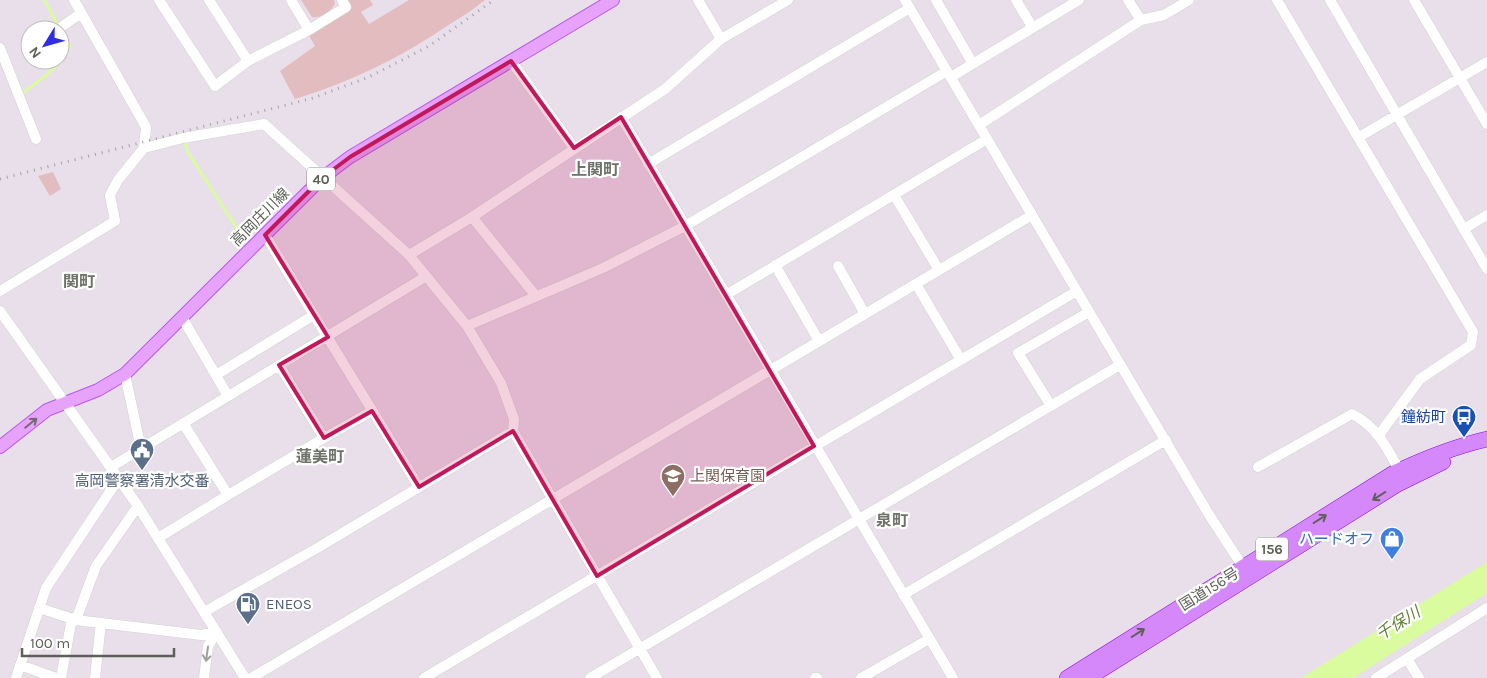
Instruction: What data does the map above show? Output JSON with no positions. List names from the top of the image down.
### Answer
{
  "streets": {
    "highway": ["156", "国道156号"],
    "main road": ["40", "高岡庄川線"]
  },
  "districts": [
    "上関町",
    "関町",
    "蓮美町",
    "泉町"
  ],
  "water": ["千保川"],
  "places": {
    "bus stop": ["鐘紡町"],
    "public building": ["高岡警察署清水交番"],
    "school or university": ["上関保育園"],
    "shop": ["ハードオフ"],
    "fuel station": ["ENEOS"]
  },
  "scale_bar": "100 m",
  "north": "bottom left"
}
